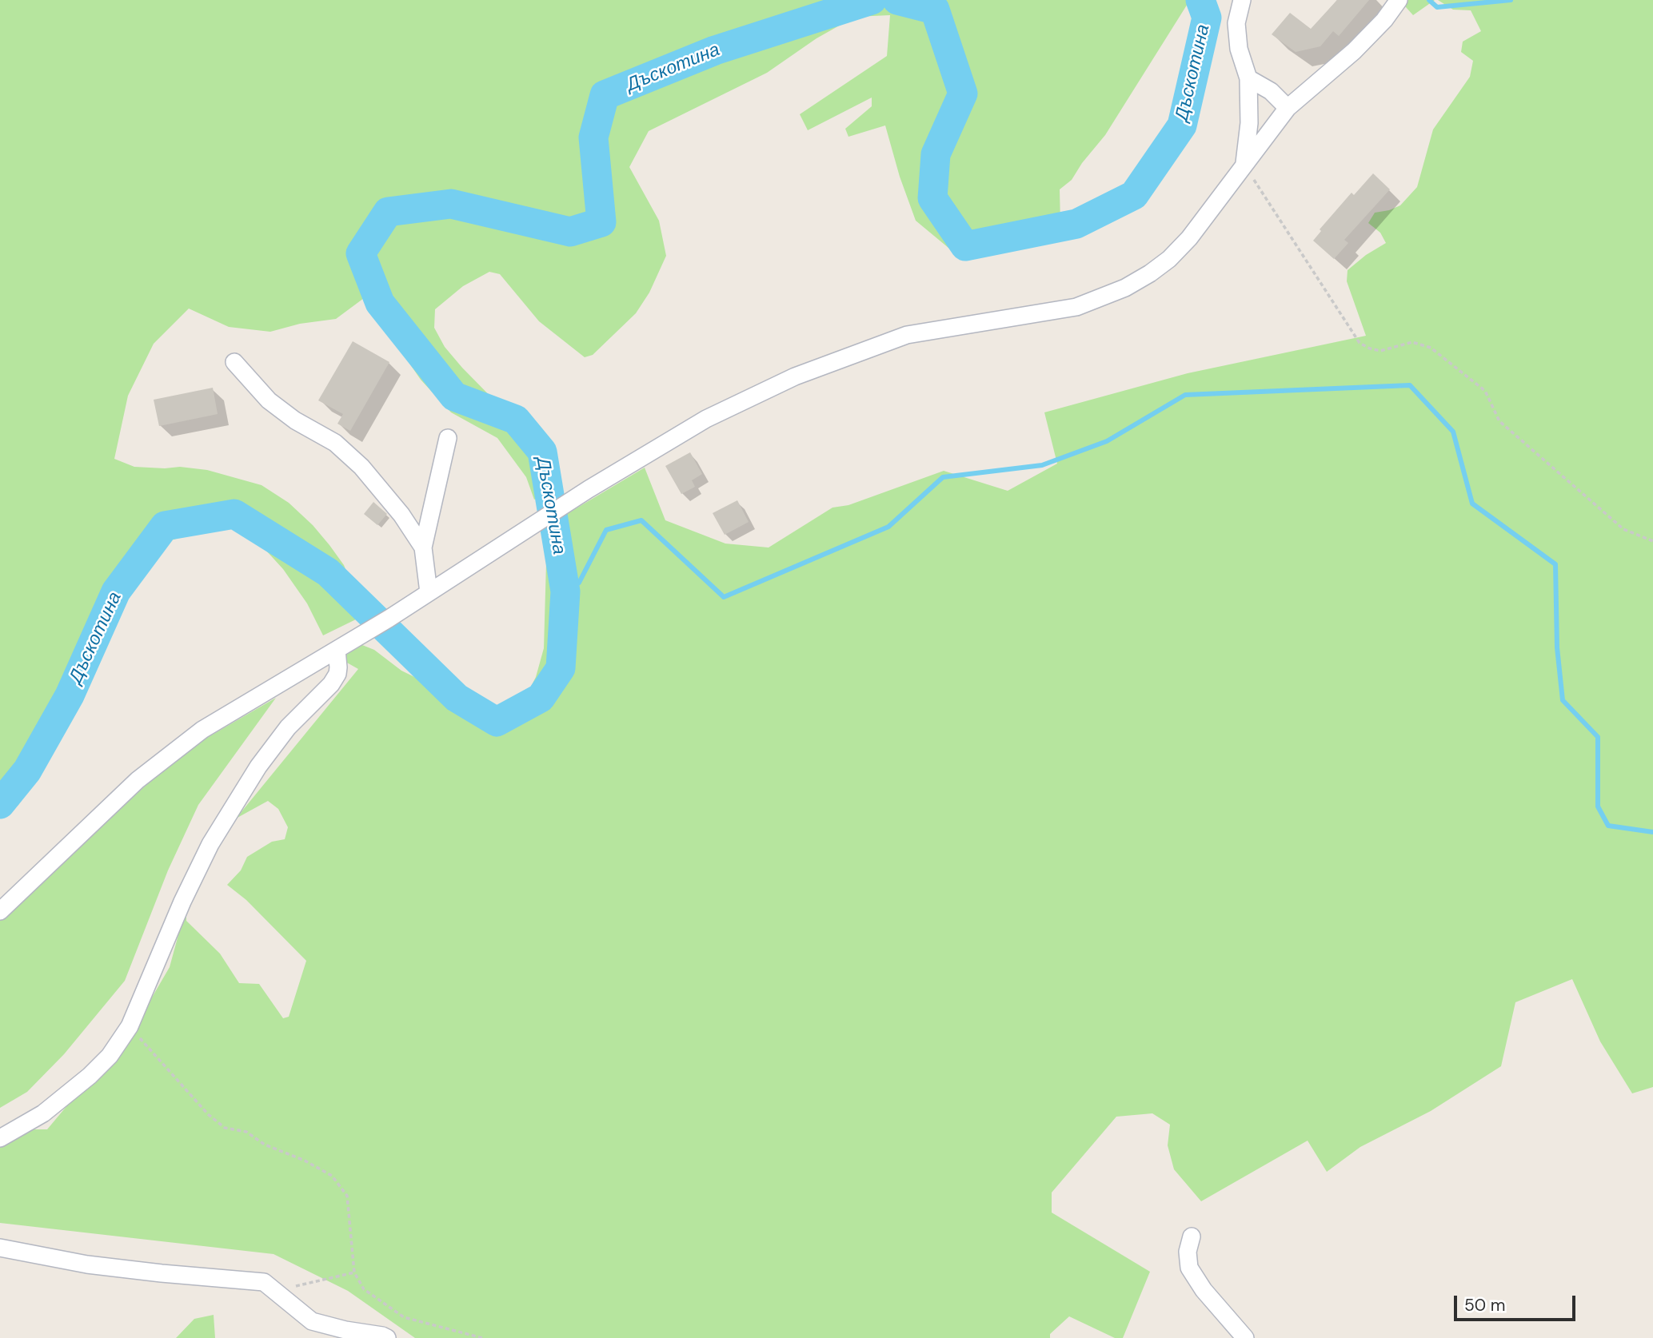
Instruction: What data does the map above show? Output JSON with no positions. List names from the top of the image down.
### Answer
{
  "water": ["Дъскотина"],
  "scale_bar": "50 m"
}
